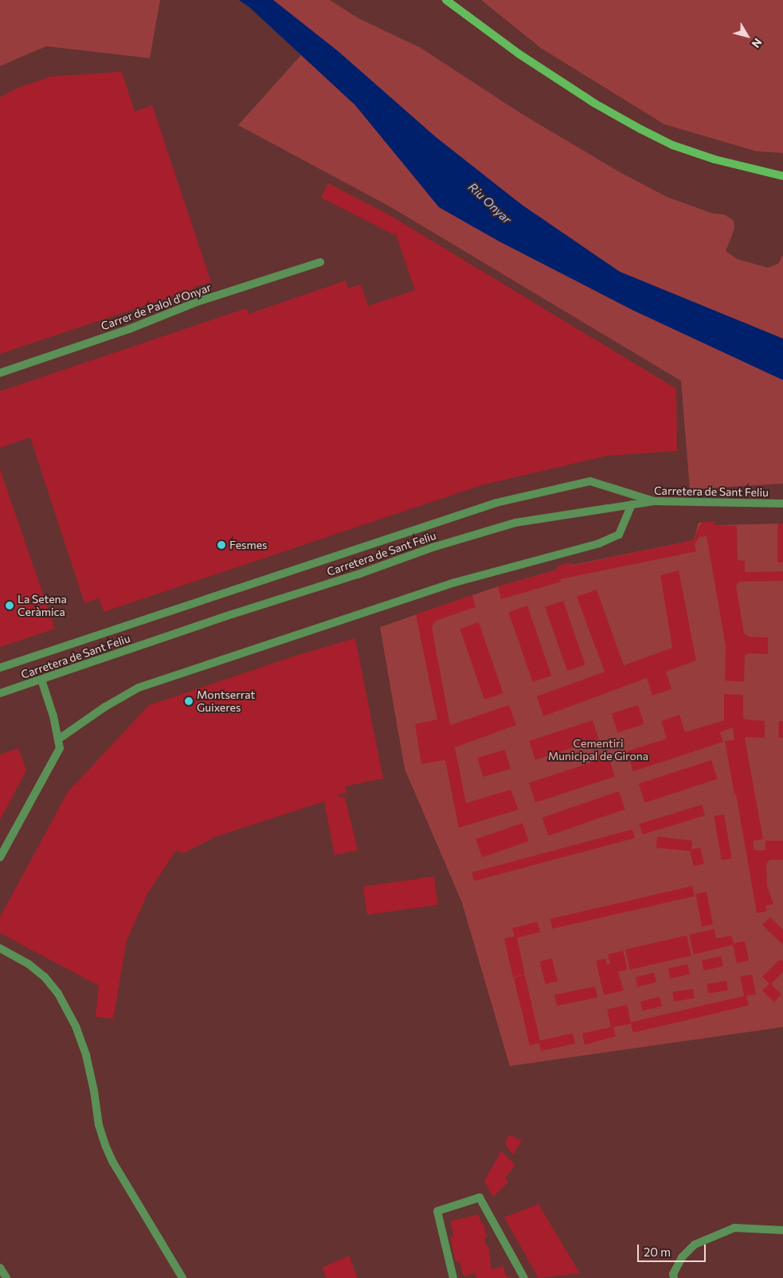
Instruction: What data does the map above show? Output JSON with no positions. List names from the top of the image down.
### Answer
{
  "streets": {
    "street": ["Carrer de Palol d'Onyar", "Carretera de Sant Feliu"]
  },
  "water": ["Riu Onyar"],
  "parks": ["Cementiri Municipal de Girona"],
  "places": ["Fesmes", "La Setena Ceràmica", "Montserrat Guixeres"],
  "scale_bar": "20 m",
  "north": "bottom right"
}
